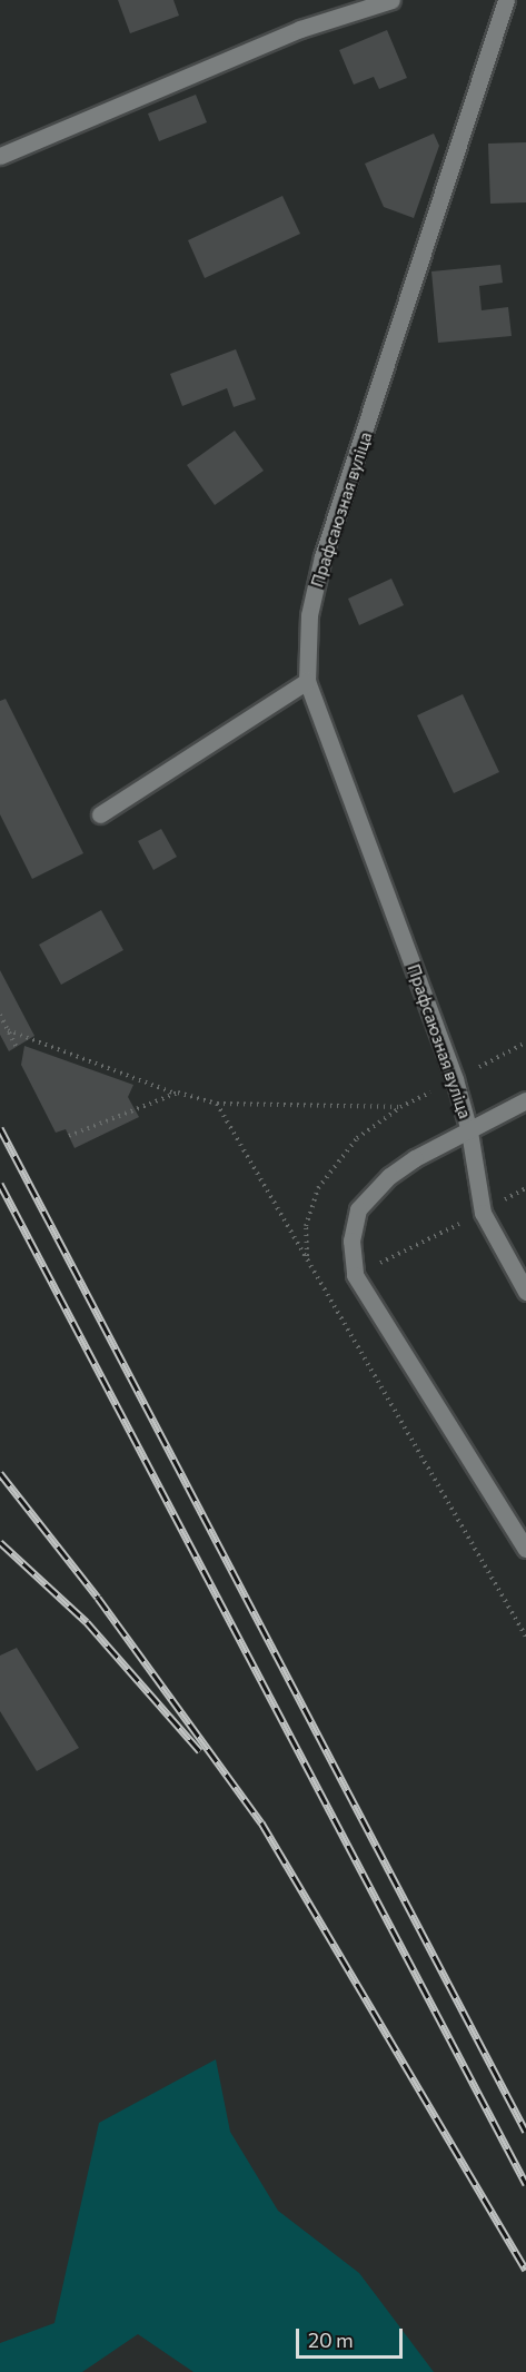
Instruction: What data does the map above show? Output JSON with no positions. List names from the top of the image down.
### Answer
{
  "streets": {
    "street": ["Прафсаюзная вуліца"]
  },
  "scale_bar": "20 m"
}
